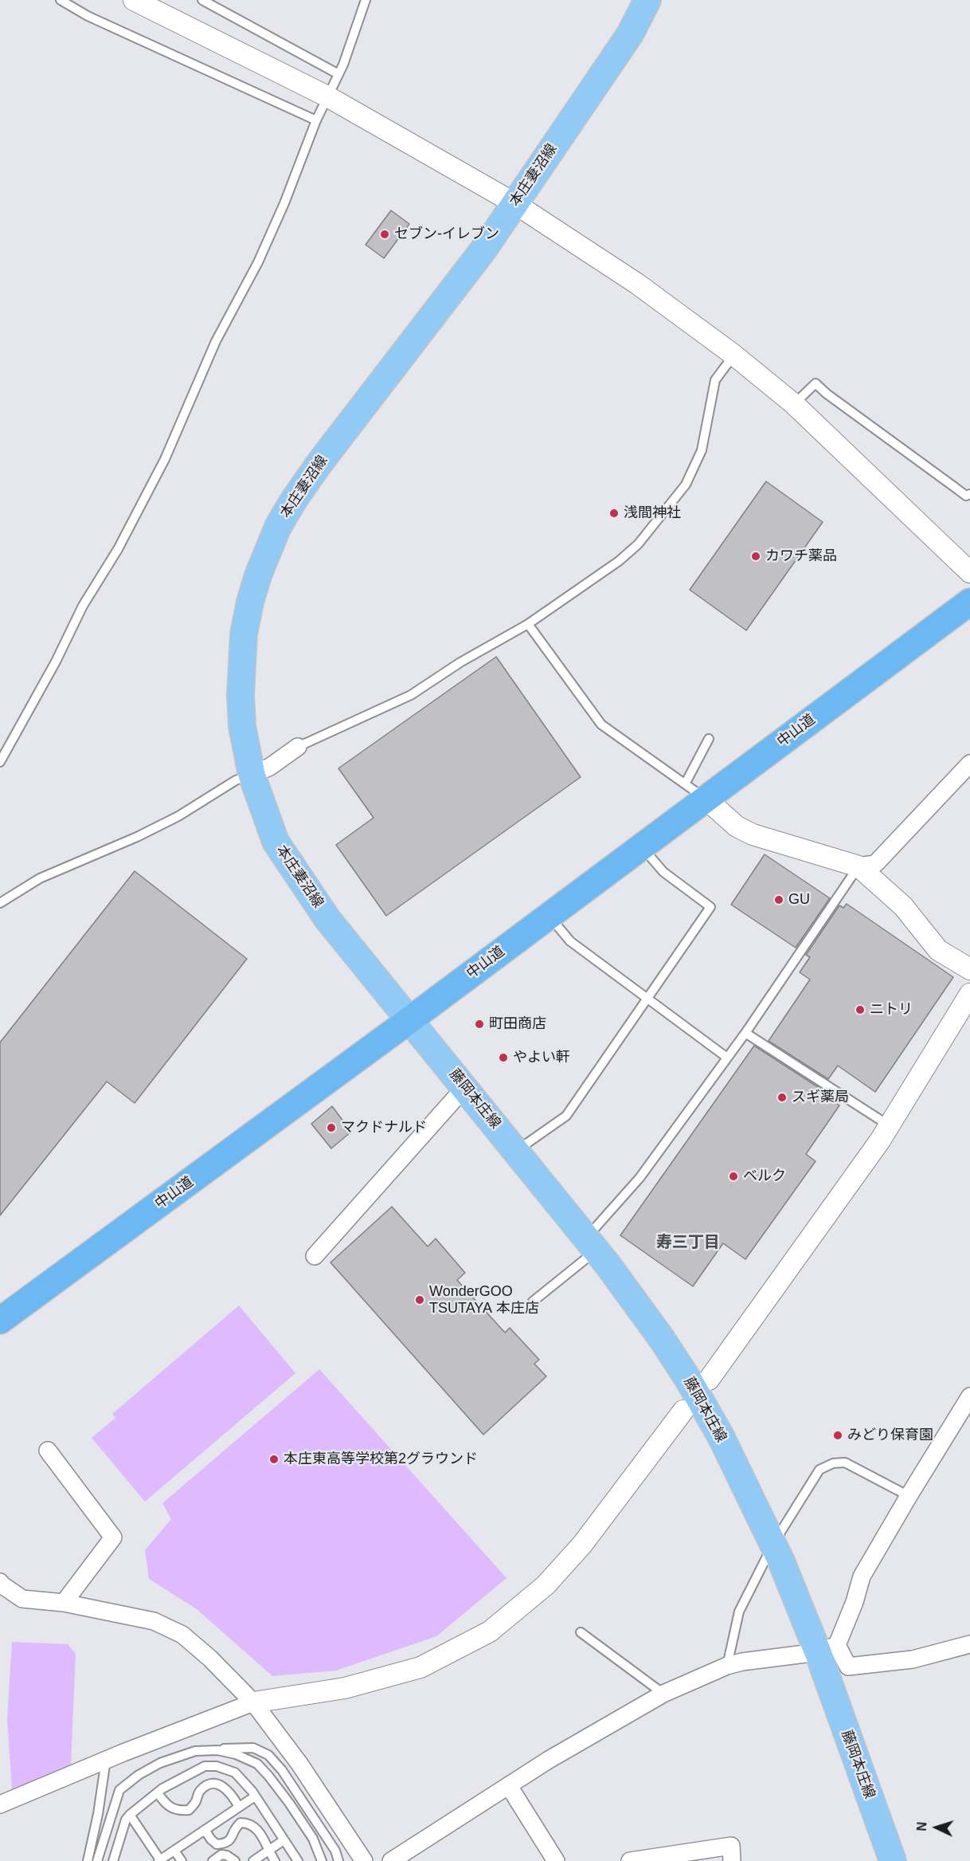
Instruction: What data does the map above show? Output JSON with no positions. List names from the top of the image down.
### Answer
{
  "streets": {
    "highway": ["中山道"],
    "main road": ["本庄妻沼線", "藤岡本庄線"]
  },
  "crossings": [
    ["本庄妻沼線", "中山道"],
    ["本庄妻沼線", "藤岡本庄線"],
    ["中山道", "藤岡本庄線"]
  ],
  "districts": ["寿三丁目"],
  "places": [
    "セブン-イレブン",
    "浅間神社",
    "カワチ薬品",
    "GU",
    "ニトリ",
    "町田商店",
    "やよい軒",
    "スギ薬局",
    "マクドナルド",
    "ベルク",
    "WonderGOO TSUTAYA 本庄店",
    "みどり保育園",
    "本庄東高等学校第2グラウンド"
  ],
  "north": "left"
}
